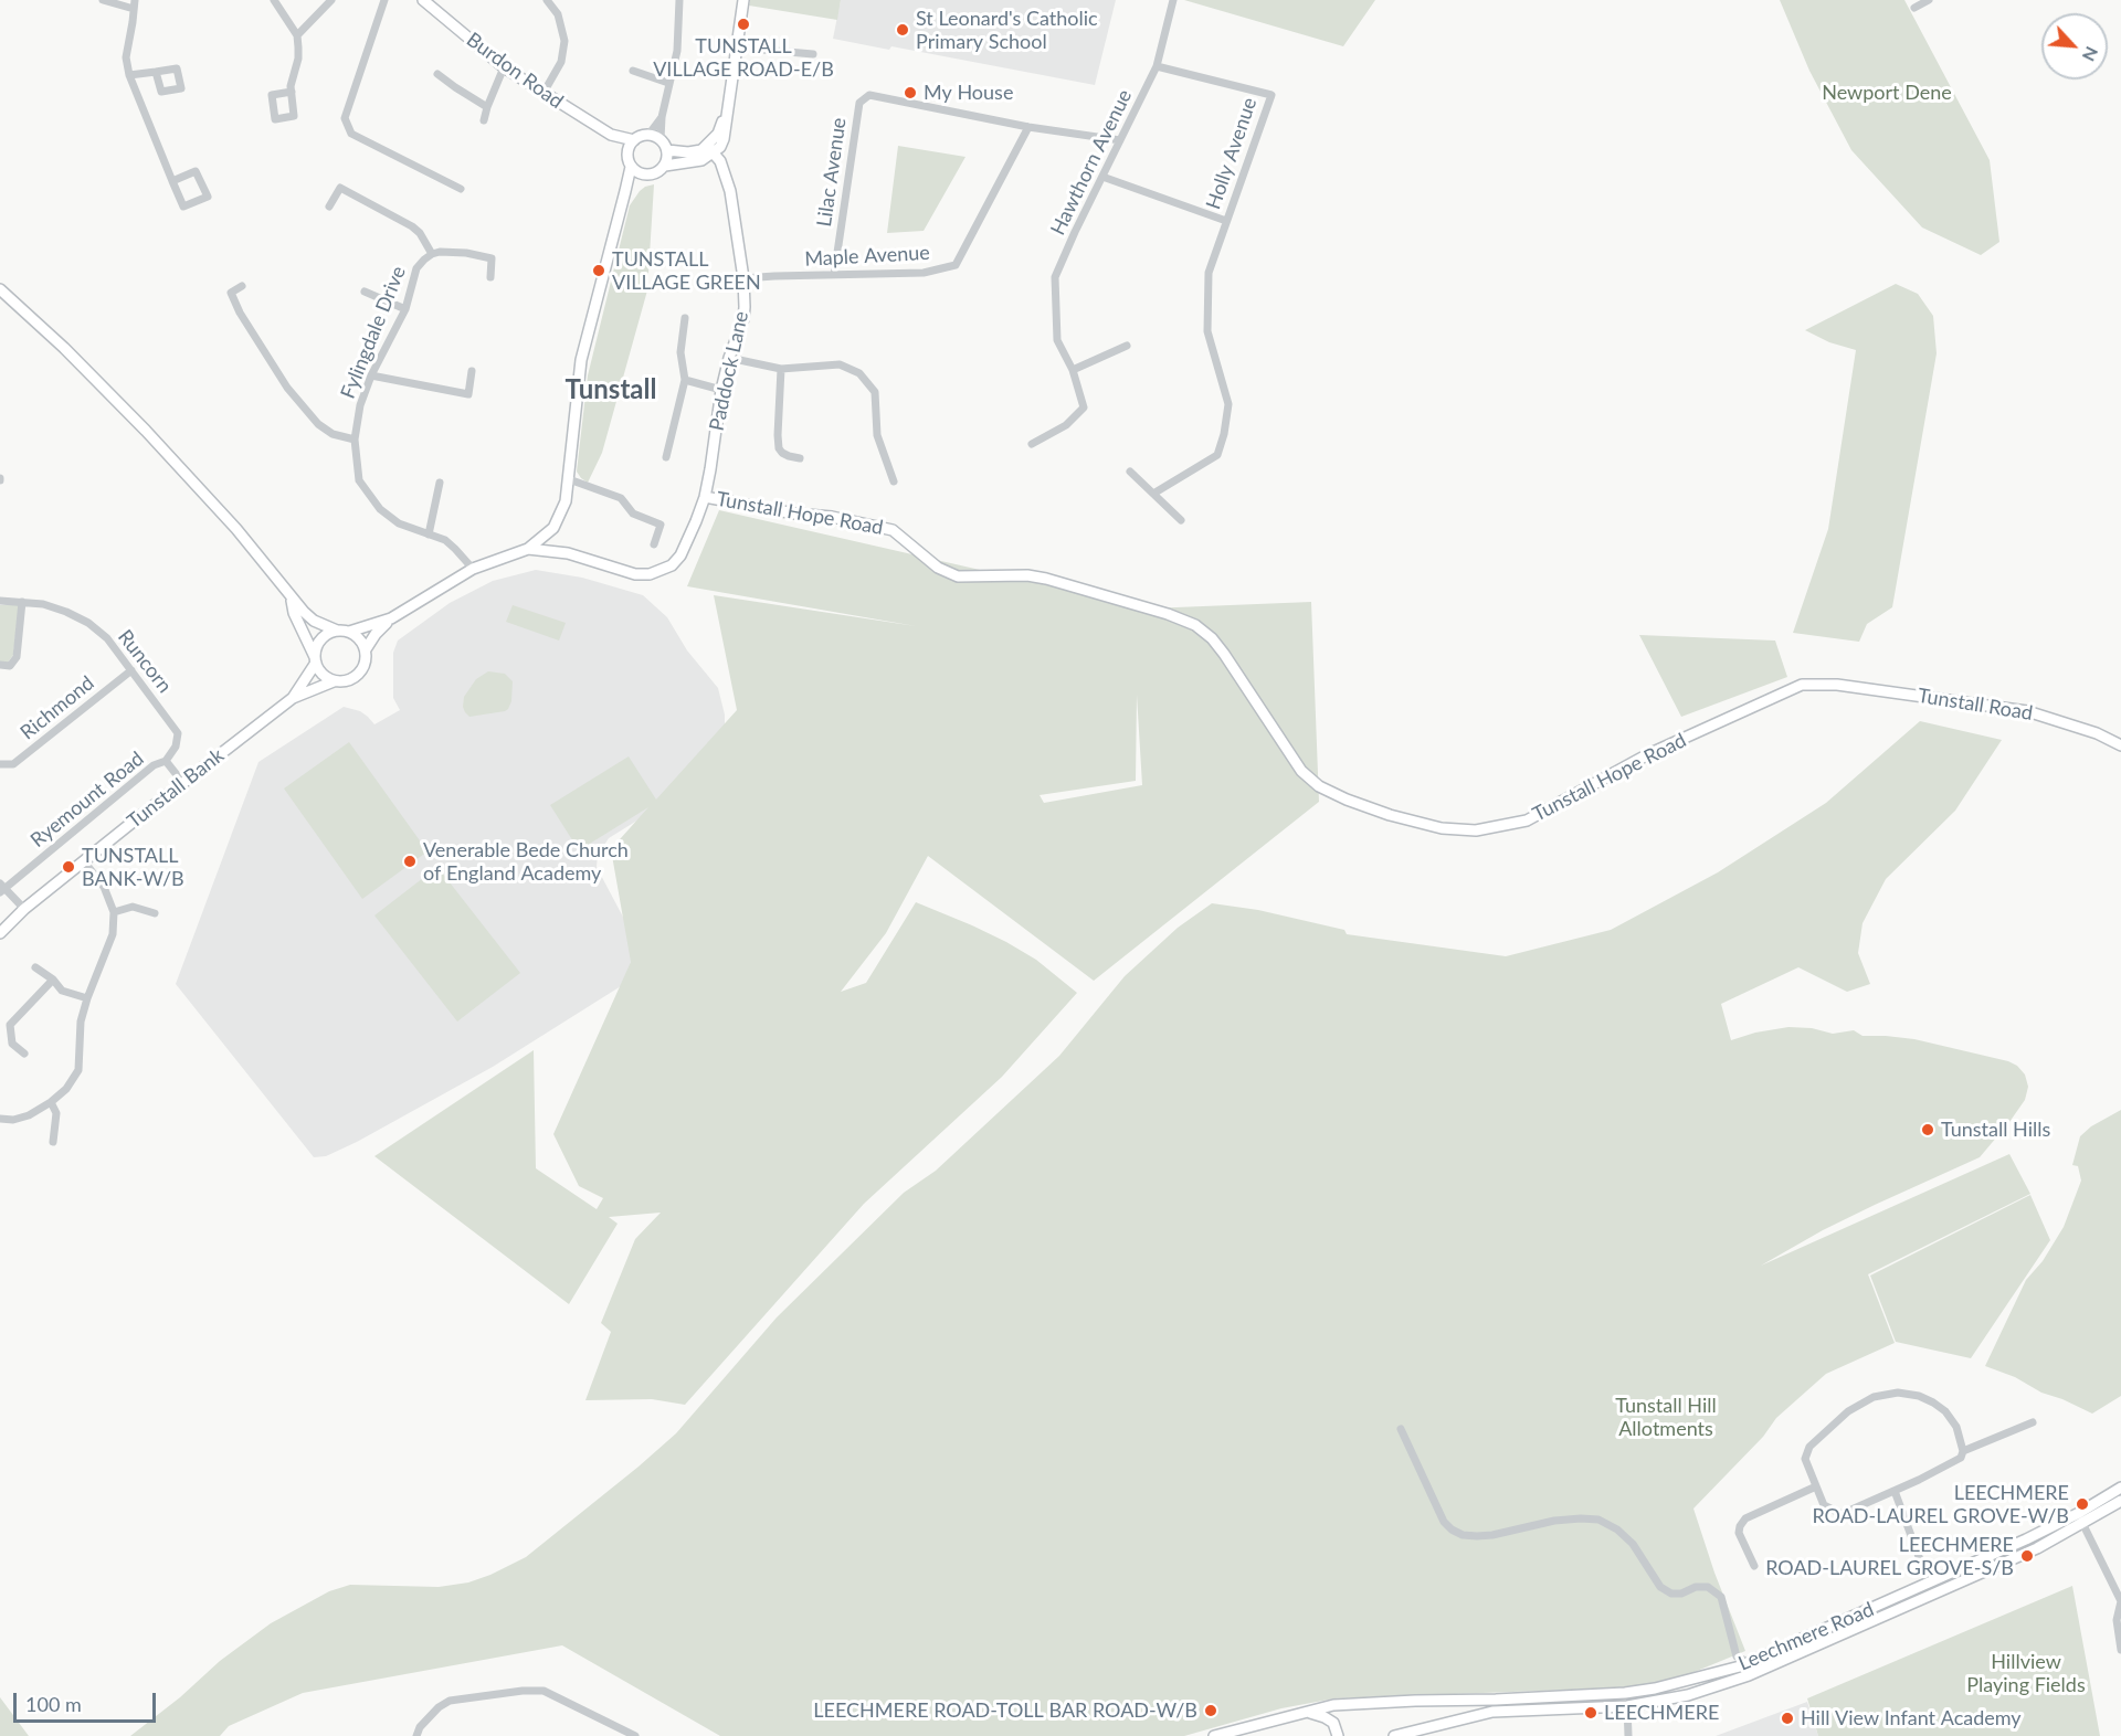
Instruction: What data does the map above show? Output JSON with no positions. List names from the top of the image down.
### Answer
{
  "streets": {
    "main road": [
      "Burdon Road",
      "Paddock Lane",
      "Tunstall Hope Road",
      "Tunstall Road",
      "Tunstall Bank",
      "Leechmere Road"
    ],
    "street": [
      "Holly Avenue",
      "Hawthorn Avenue",
      "Lilac Avenue",
      "Maple Avenue",
      "Fylingdale Drive",
      "Runcorn",
      "Richmond",
      "Ryemount Road"
    ]
  },
  "crossings": [
    ["Holly Avenue", "Hawthorn Avenue"],
    ["Hawthorn Avenue", "Lilac Avenue"],
    ["Lilac Avenue", "Maple Avenue"],
    ["Maple Avenue", "Paddock Lane"],
    ["Paddock Lane", "Tunstall Hope Road"],
    ["Tunstall Hope Road", "Tunstall Road"],
    ["Runcorn", "Richmond"],
    ["Runcorn", "Ryemount Road"]
  ],
  "districts": ["Tunstall"],
  "parks": ["Newport Dene", "Tunstall Hill Allotments", "Hillview Playing Fields"],
  "places": [
    "TUNSTALL VILLAGE ROAD-E/B",
    "St Leonard's Catholic Primary School",
    "My House",
    "TUNSTALL VILLAGE GREEN",
    "Venerable Bede Church of England Academy",
    "TUNSTALL BANK-W/B",
    "Tunstall Hills",
    "LEECHMERE ROAD-LAUREL GROVE-W/B",
    "LEECHMERE ROAD-LAUREL GROVE-S/B",
    "LEECHMERE ROAD-TOLL BAR ROAD-W/B",
    "LEECHMERE",
    "Hill View Infant Academy"
  ],
  "scale_bar": "100 m",
  "north": "bottom right"
}
